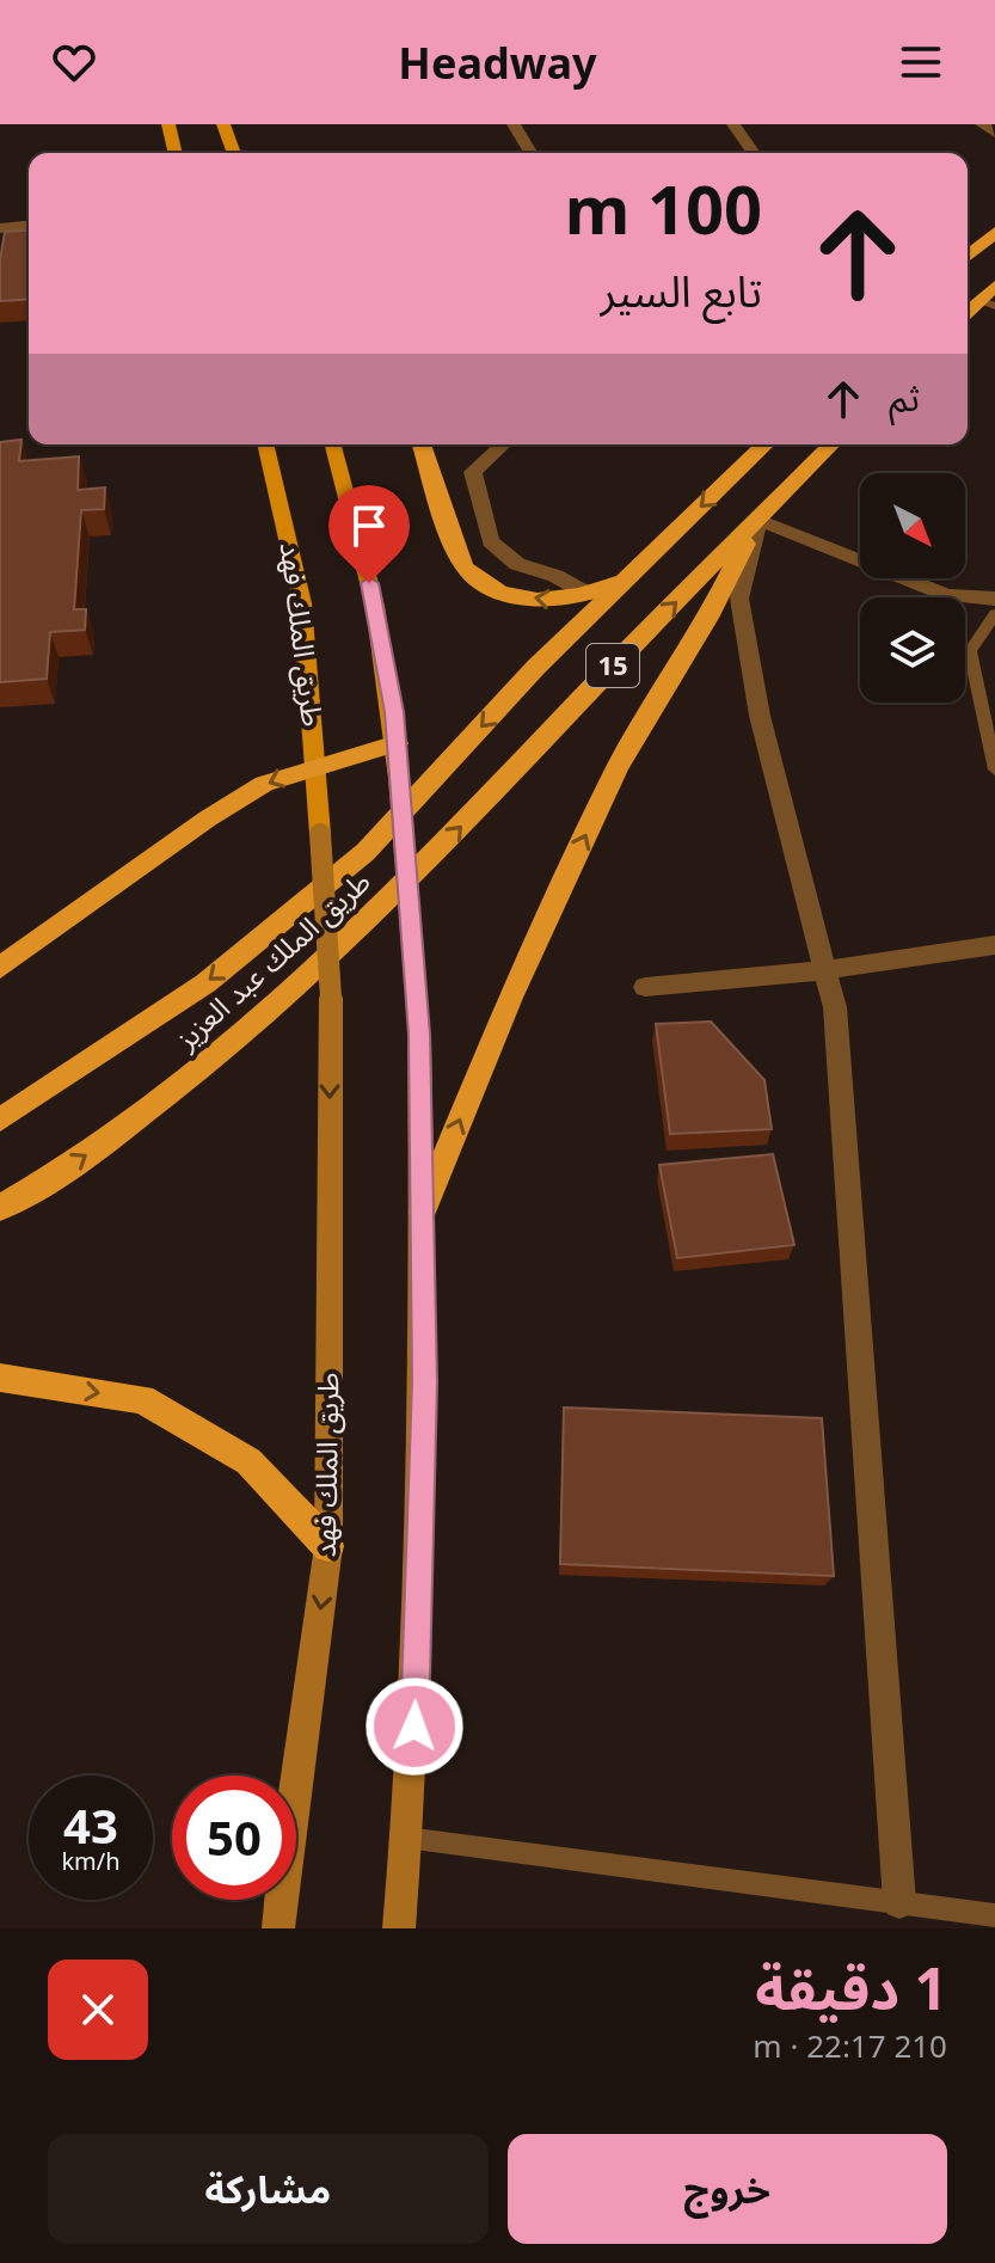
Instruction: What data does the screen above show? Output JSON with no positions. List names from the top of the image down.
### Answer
{
  "streets": {
    "highway": ["15", "طريق الملك عبد العزيز"],
    "main road": ["طريق الملك فهد"]
  },
  "north": "bottom right",
  "page": {
    "header": "Headway",
    "turn": ["100 m", "تابع السير"],
    "then": "ثم",
    "speed": "43 km/h",
    "limit": "50",
    "heading": ["1 دقيقة", "210 m · 22:17"],
    "buttons": ["خروج", "مشاركة"]
  }
}
